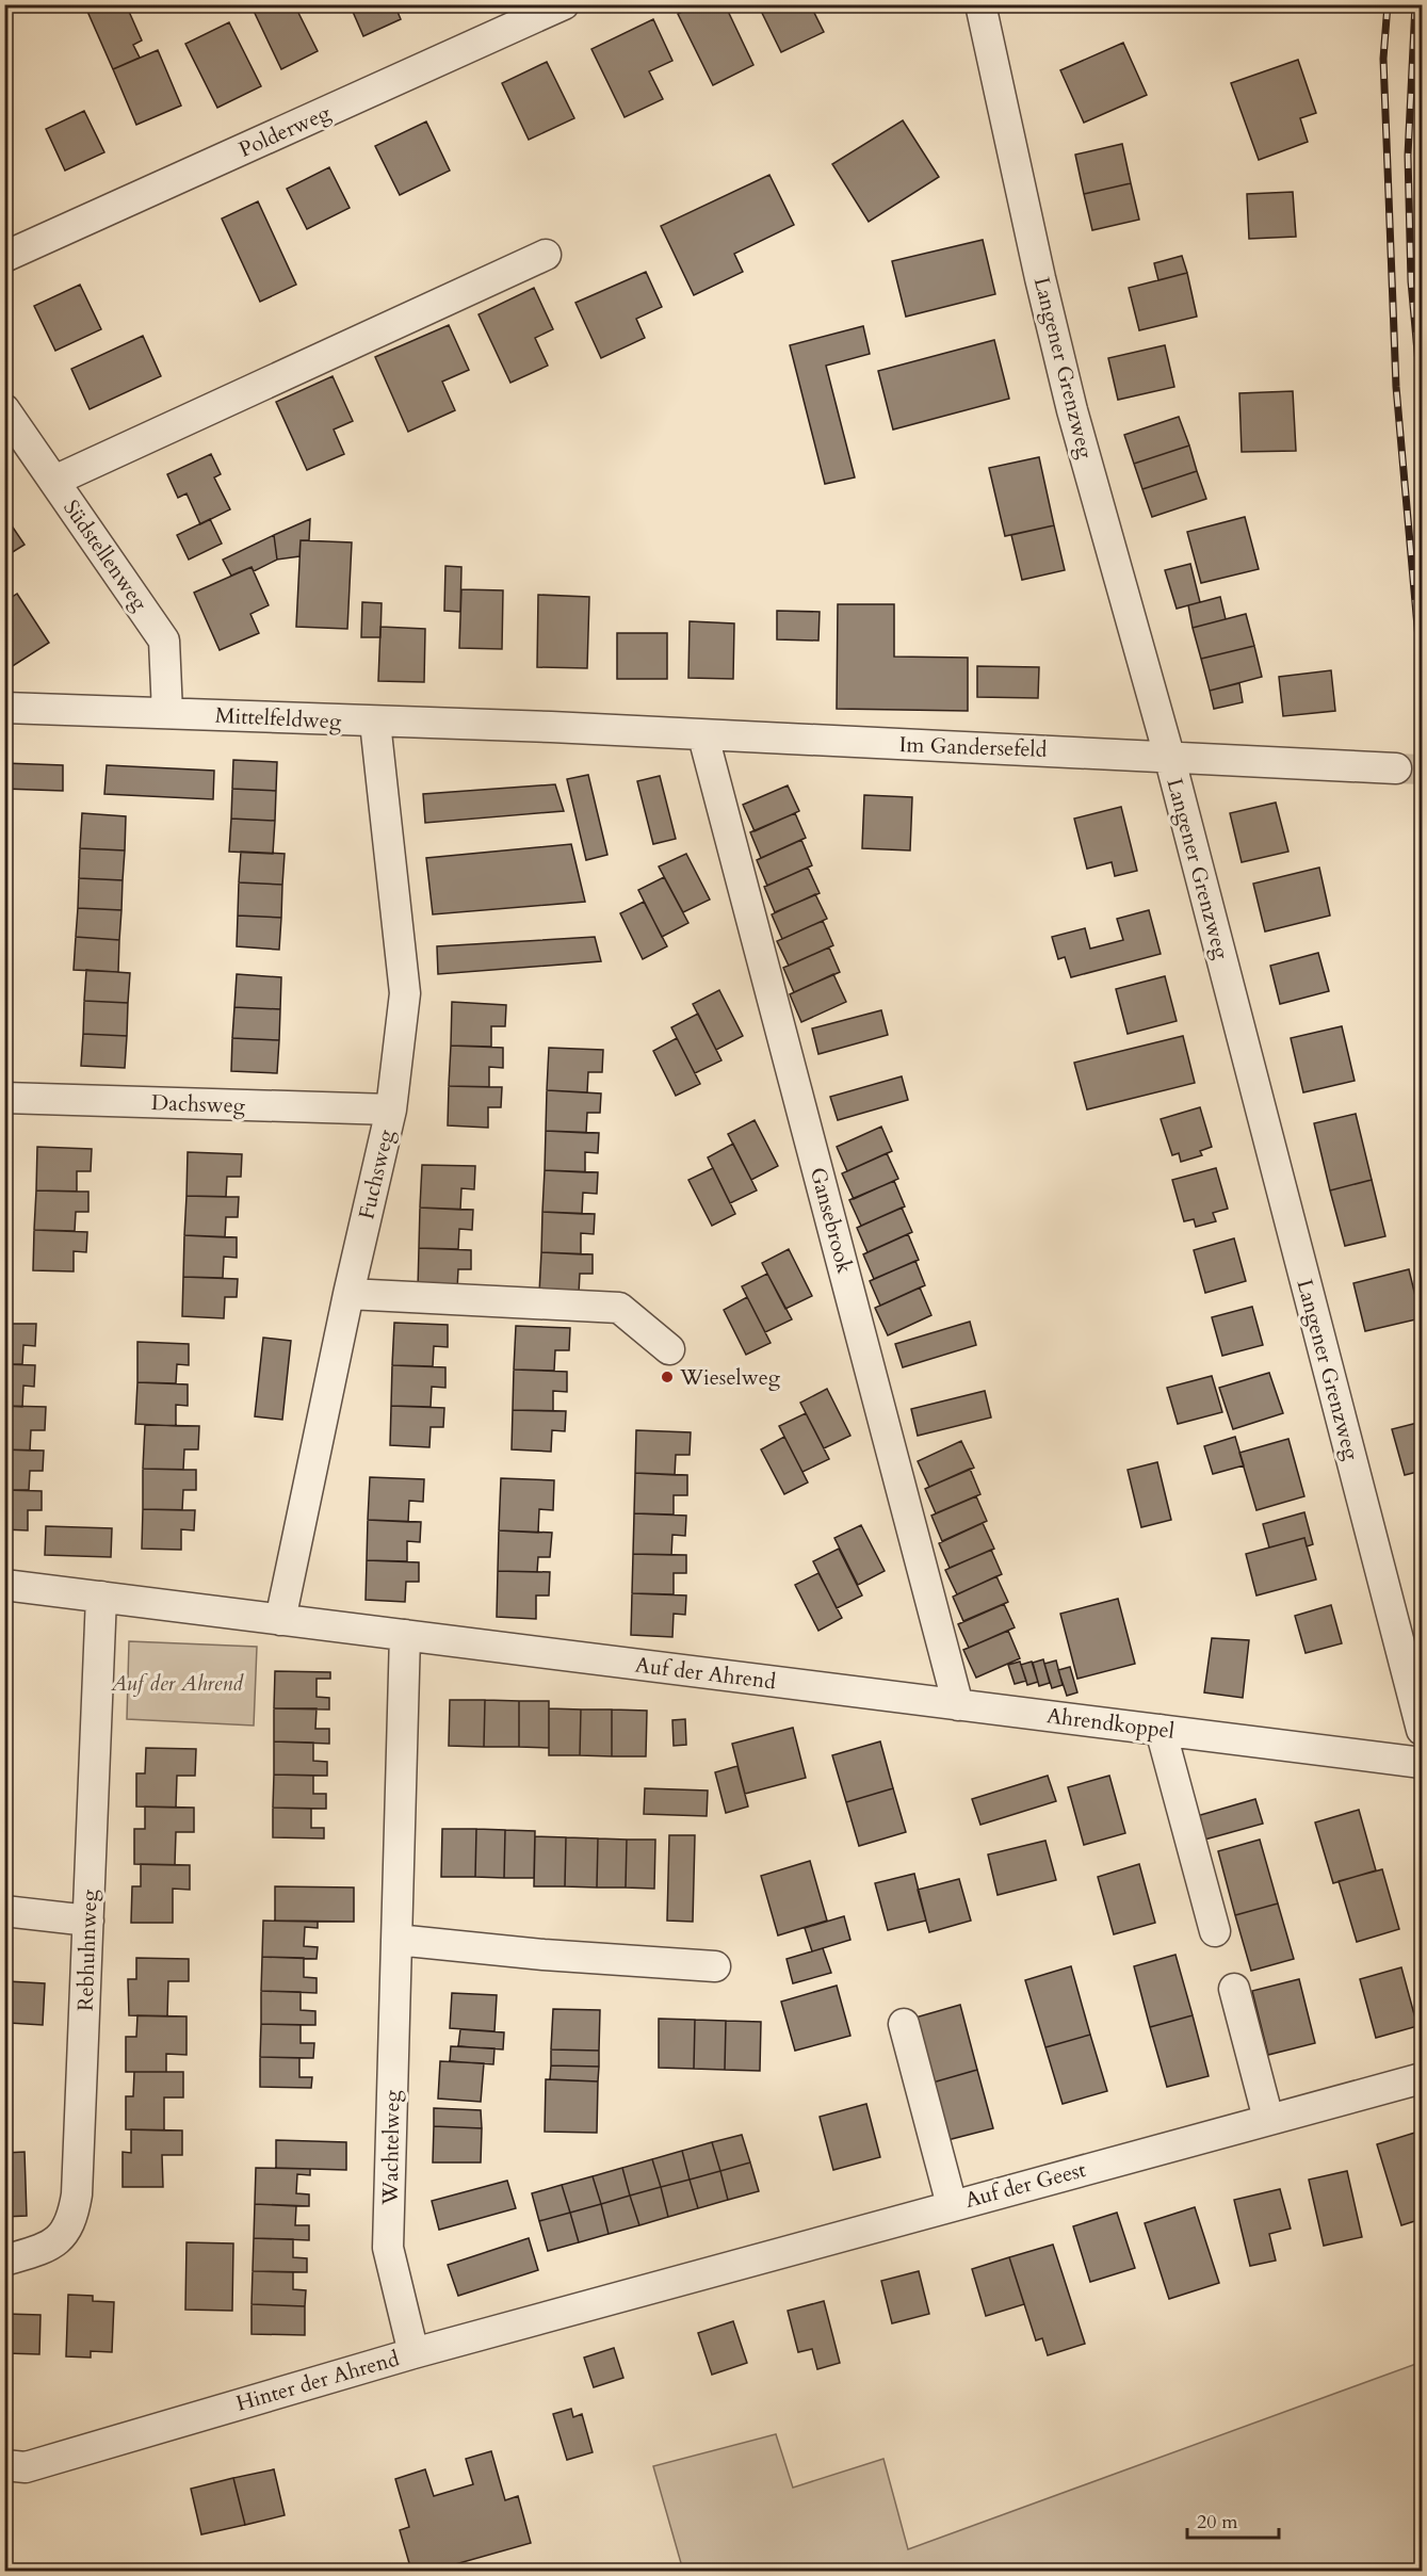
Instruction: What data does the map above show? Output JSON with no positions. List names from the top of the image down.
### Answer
{
  "streets": {
    "street": [
      "Polderweg",
      "Langener Grenzweg",
      "Südstellenweg",
      "Mittelfeldweg",
      "Im Gandersefeld",
      "Dachsweg",
      "Fuchsweg",
      "Gansebrook",
      "Auf der Ahrend",
      "Ahrendkoppel",
      "Rebhuhnweg",
      "Wachtelweg",
      "Auf der Geest",
      "Hinter der Ahrend"
    ]
  },
  "crossings": [
    ["Langener Grenzweg", "Im Gandersefeld"],
    ["Südstellenweg", "Mittelfeldweg"],
    ["Mittelfeldweg", "Im Gandersefeld"],
    ["Mittelfeldweg", "Fuchsweg"],
    ["Im Gandersefeld", "Gansebrook"],
    ["Dachsweg", "Fuchsweg"],
    ["Fuchsweg", "Auf der Ahrend"],
    ["Gansebrook", "Ahrendkoppel"],
    ["Auf der Ahrend", "Ahrendkoppel"],
    ["Auf der Ahrend", "Rebhuhnweg"],
    ["Auf der Ahrend", "Wachtelweg"],
    ["Wachtelweg", "Hinter der Ahrend"],
    ["Auf der Geest", "Hinter der Ahrend"]
  ],
  "parks": ["Auf der Ahrend"],
  "places": ["Wieselweg"],
  "scale_bar": "20 m"
}
